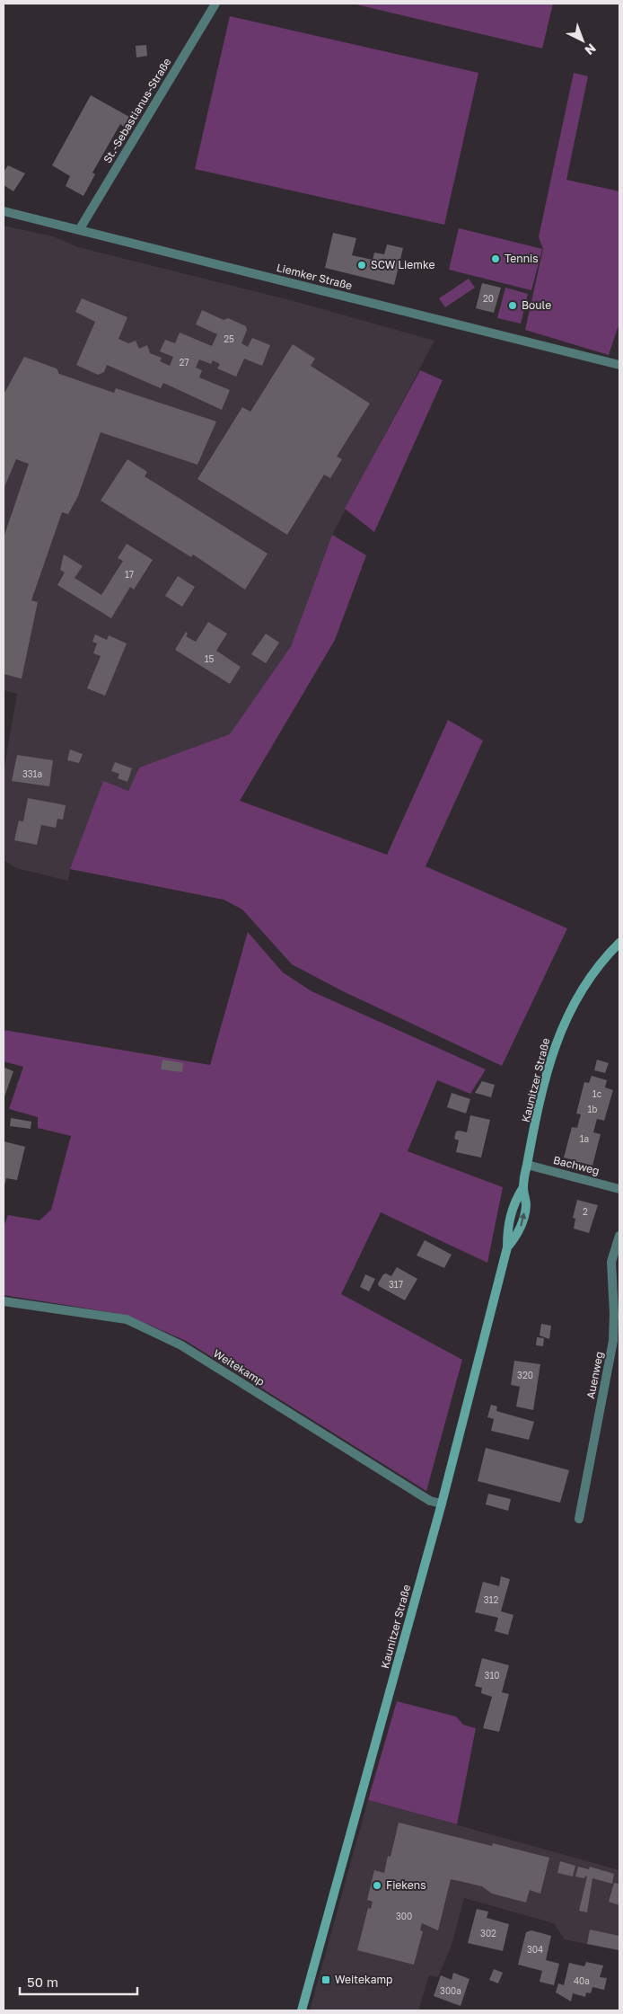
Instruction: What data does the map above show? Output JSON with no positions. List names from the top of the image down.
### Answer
{
  "streets": {
    "street": [
      "St.-Sebastianus-Straße",
      "Liemker Straße",
      "Kaunitzer Straße",
      "Bachweg",
      "Weitekamp",
      "Auenweg"
    ]
  },
  "crossings": [
    ["St.-Sebastianus-Straße", "Liemker Straße"],
    ["Kaunitzer Straße", "Bachweg"],
    ["Kaunitzer Straße", "Weitekamp"]
  ],
  "places": {
    "other": [
      "Tennis",
      "SCW Liemke",
      "Boule",
      "Fiekens"
    ],
    "transit": ["Weitekamp"]
  },
  "house_numbers": [
    "20",
    "25",
    "27",
    "17",
    "15",
    "331a",
    "1c",
    "1b",
    "1a",
    "2",
    "317",
    "320",
    "312",
    "310",
    "300",
    "302",
    "304",
    "40a",
    "300a"
  ],
  "scale_bar": "50 m",
  "north": "bottom right"
}
